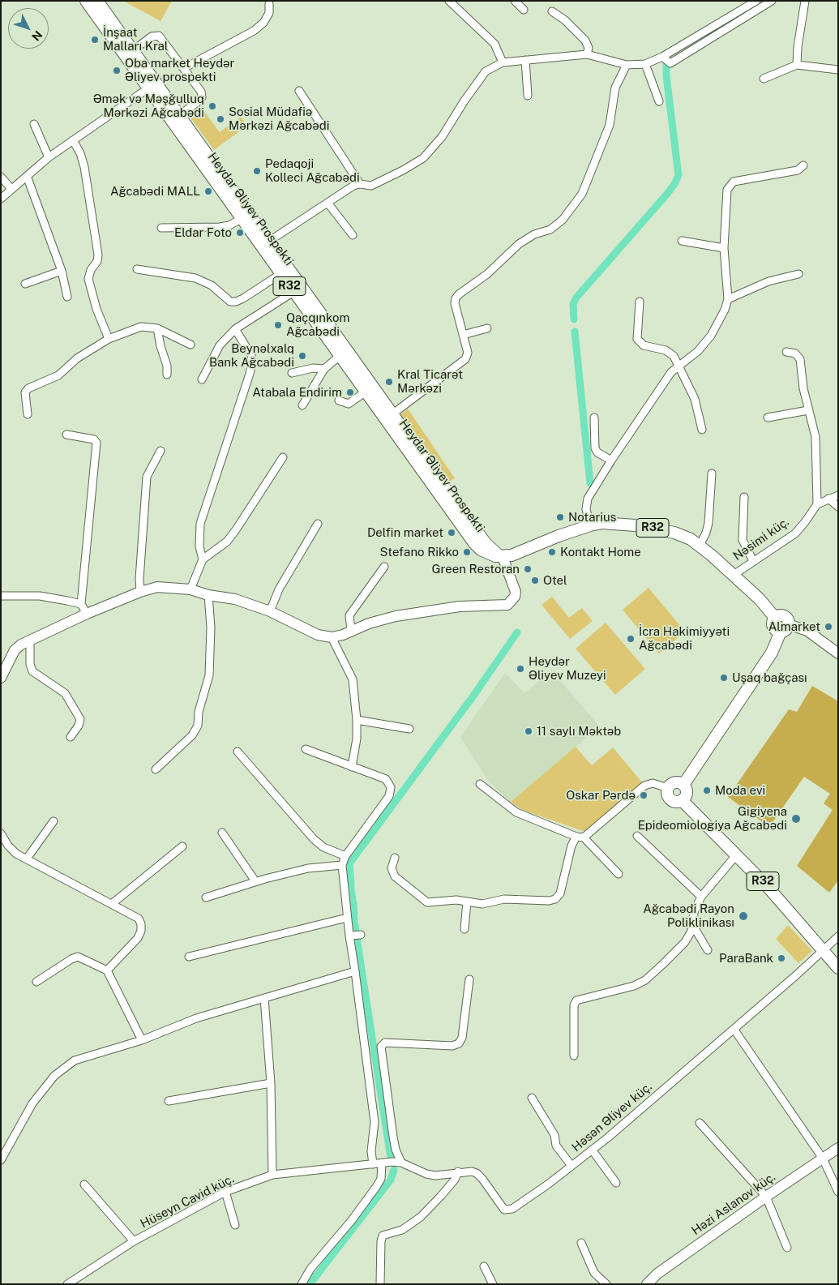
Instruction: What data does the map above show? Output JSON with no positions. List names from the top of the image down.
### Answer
{
  "streets": {
    "main road": ["Heydar Əliyev Prospekti", "R32", "Nəsimi küç."],
    "street": ["Həsən Əliyev küç.", "Hüseyn Cavid küç.", "Həzi Aslanov küç."]
  },
  "crossings": [
    ["Heydar Əliyev Prospekti", "R32"],
    ["Heydar Əliyev Prospekti", "Nəsimi küç."],
    ["R32", "Nəsimi küç."],
    ["R32", "Həsən Əliyev küç."],
    ["Həsən Əliyev küç.", "Hüseyn Cavid küç."]
  ],
  "places": [
    "İnşaat Malları Kral",
    "Oba market Heydər Əliyev prospekti",
    "Əmək və Məşğulluq Mərkəzi Ağcabədi",
    "Sosial Müdafiə Mərkəzi Ağcabədi",
    "Pedaqoji Kolleci Ağcabədi",
    "Ağcabədi MALL",
    "Eldar Foto",
    "Qaçqınkom Ağcabədi",
    "Beynəlxalq Bank Ağcabədi",
    "Kral Ticarət Mərkəzi",
    "Atabala Endirim",
    "Notarius",
    "Delfin market",
    "Stefano Rikko",
    "Kontakt Home",
    "Green Restoran",
    "Otel",
    "Almarket",
    "İcra Hakimiyyəti Ağcabədi",
    "Heydər Əliyev Muzeyi",
    "Uşaq bağçası",
    "11 saylı Məktəb",
    "Moda evi",
    "Oskar Pərdə",
    "Gigiyena Epideomiologiya Ağcabədi",
    "Ağcabədi Rayon Poliklinikası",
    "ParaBank"
  ],
  "north": "bottom right"
}
